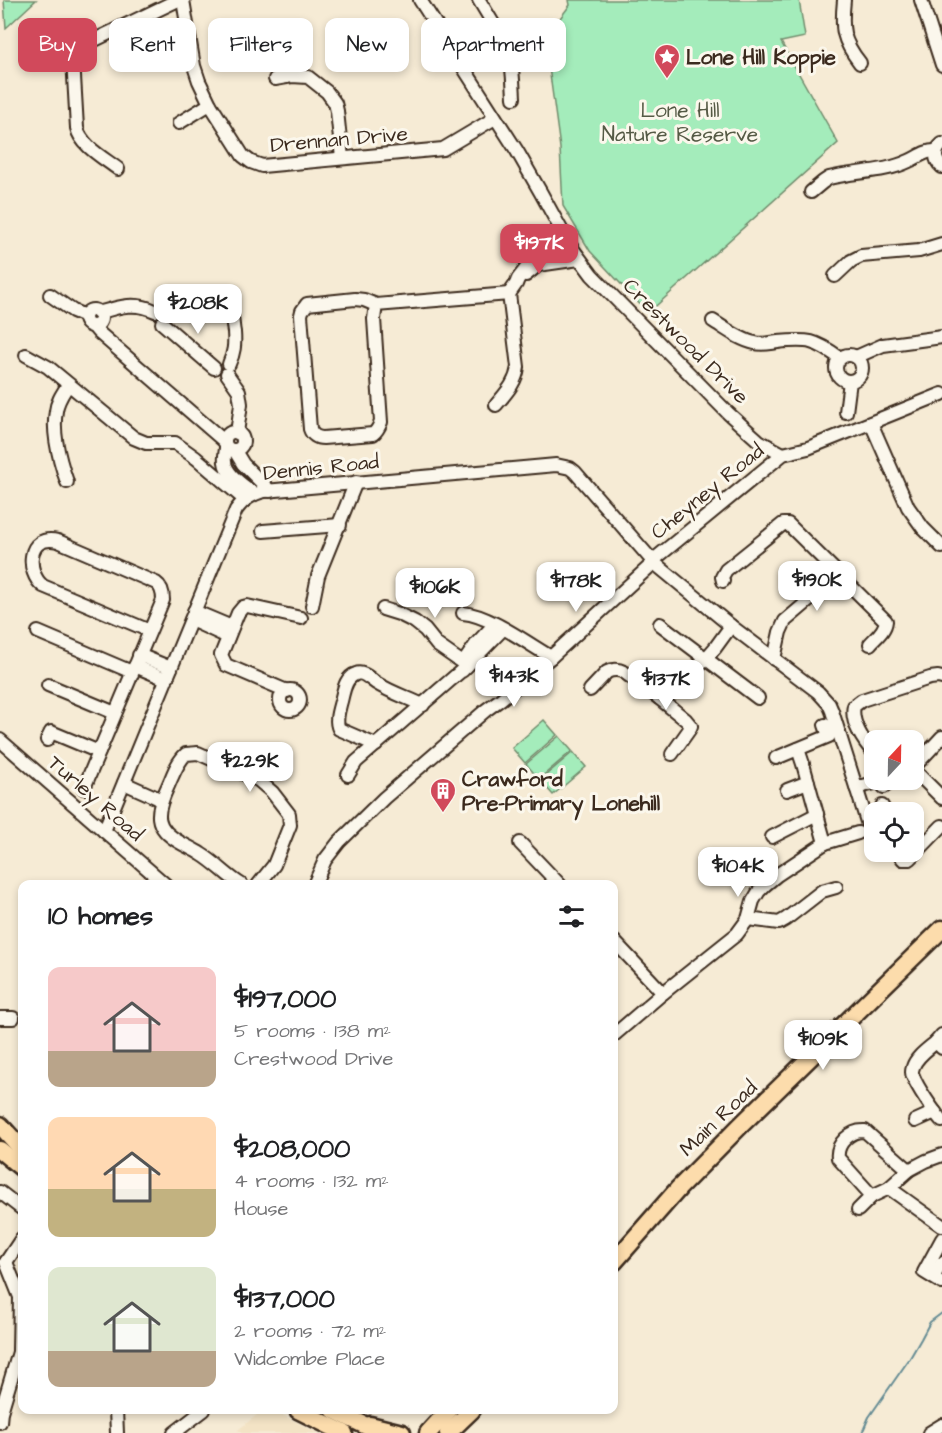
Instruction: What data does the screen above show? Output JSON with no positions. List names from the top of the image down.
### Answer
{
  "streets": {
    "main road": ["Main Road"],
    "street": [
      "Drennan Drive",
      "Crestwood Drive",
      "Dennis Road",
      "Cheyney Road",
      "Turley Road"
    ]
  },
  "crossings": [
    ["Drennan Drive", "Crestwood Drive"],
    ["Crestwood Drive", "Cheyney Road"],
    ["Dennis Road", "Cheyney Road"],
    ["Dennis Road", "Turley Road"]
  ],
  "parks": ["Lone Hill Nature Reserve"],
  "places": {
    "place": ["Lone Hill Koppie"],
    "building": ["Crawford Pre-Primary Lonehill"]
  },
  "north": "top",
  "page": {
    "chip": [
      "Buy",
      "Rent",
      "Filters",
      "New",
      "Apartment"
    ],
    "price": [
      "$197K",
      "$208K",
      "$190K",
      "$178K",
      "$106K",
      "$143K",
      "$137K",
      "$229K",
      "$104K",
      "$109K"
    ],
    "heading": "10 homes",
    "list": [
      {
        "name": "$197,000",
        "note": "5 rooms · 138 m² · Crestwood Drive"
      },
      {
        "name": "$208,000",
        "note": "4 rooms · 132 m² · House"
      },
      {
        "name": "$137,000",
        "note": "2 rooms · 72 m² · Widcombe Place"
      }
    ]
  }
}
